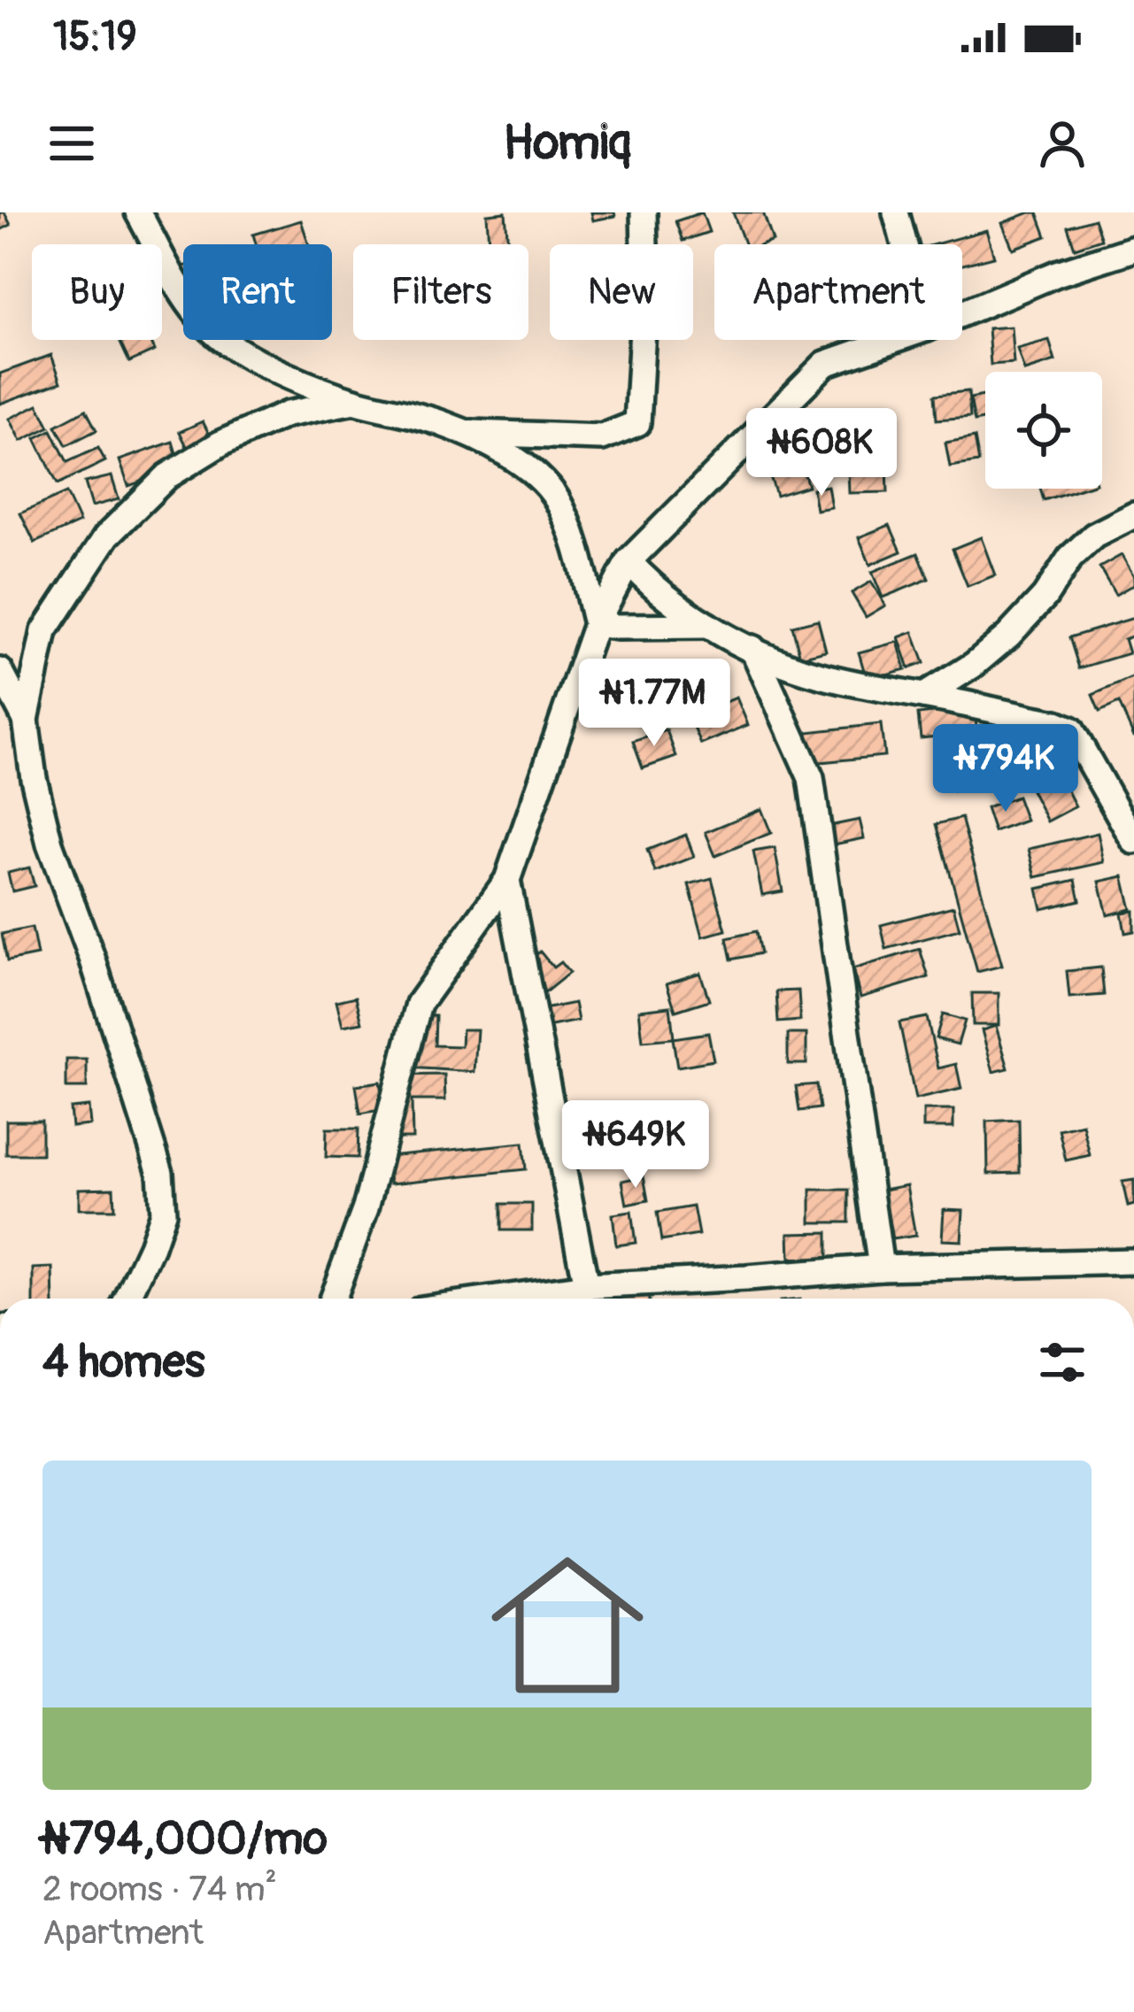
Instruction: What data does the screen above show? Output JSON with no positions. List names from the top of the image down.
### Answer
{
  "page": {
    "status": "15:19",
    "header": "Homiq",
    "chip": [
      "Buy",
      "Rent",
      "Filters",
      "New",
      "Apartment"
    ],
    "price": [
      "₦608K",
      "₦1.77M",
      "₦794K",
      "₦649K"
    ],
    "heading": "4 homes",
    "list": [
      {
        "name": "₦794,000/mo",
        "note": "2 rooms · 74 m² · Apartment"
      }
    ]
  }
}
